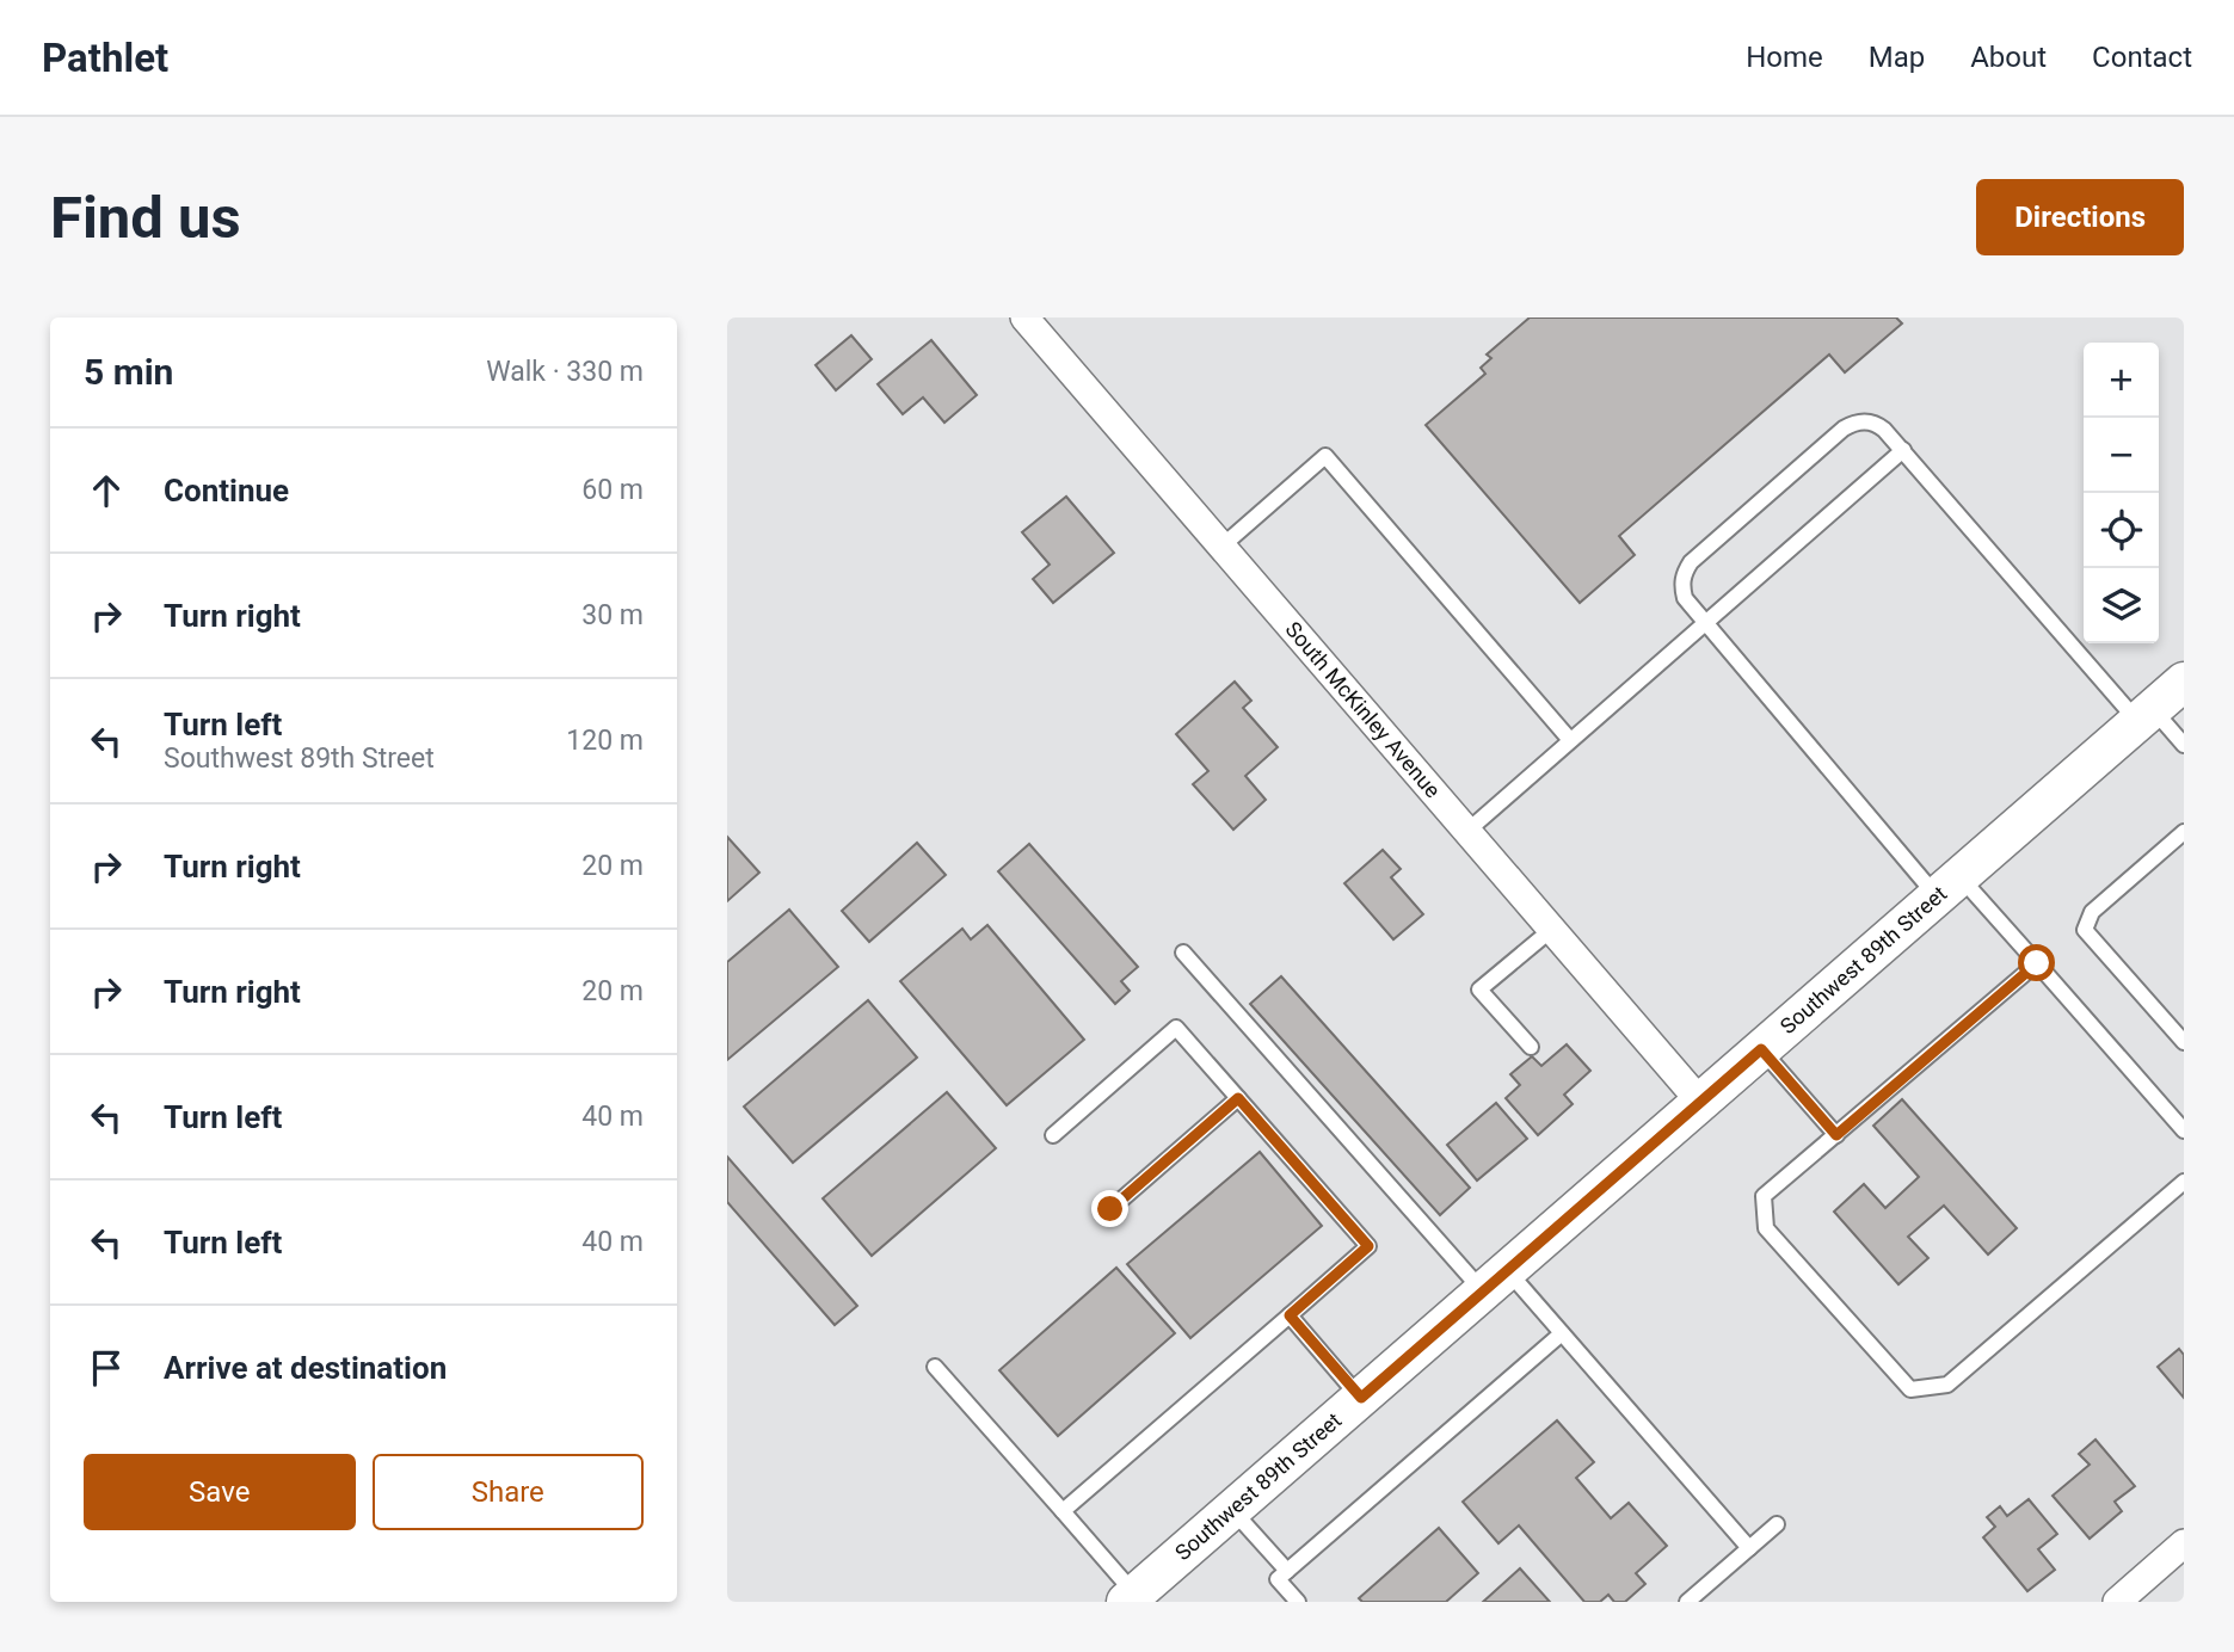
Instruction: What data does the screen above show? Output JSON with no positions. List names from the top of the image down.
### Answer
{
  "streets": {
    "main road": ["Southwest 89th Street"],
    "street": ["South McKinley Avenue"]
  },
  "crossings": [
    ["South McKinley Avenue", "Southwest 89th Street"]
  ],
  "page": {
    "header": "Pathlet",
    "nav": [
      "Home",
      "Map",
      "About",
      "Contact"
    ],
    "buttons": [
      "Directions",
      ["Save", "Share"]
    ],
    "title": "Find us",
    "heading": ["5 min", "Walk · 330 m"],
    "map_buttons": ["+", "−"],
    "list": [
      ["Continue", "60 m"],
      ["Turn right", "30 m"],
      ["Turn left", "Southwest 89th Street", "120 m"],
      ["Turn right", "20 m"],
      ["Turn right", "20 m"],
      ["Turn left", "40 m"],
      ["Turn left", "40 m"],
      "Arrive at destination"
    ]
  }
}
